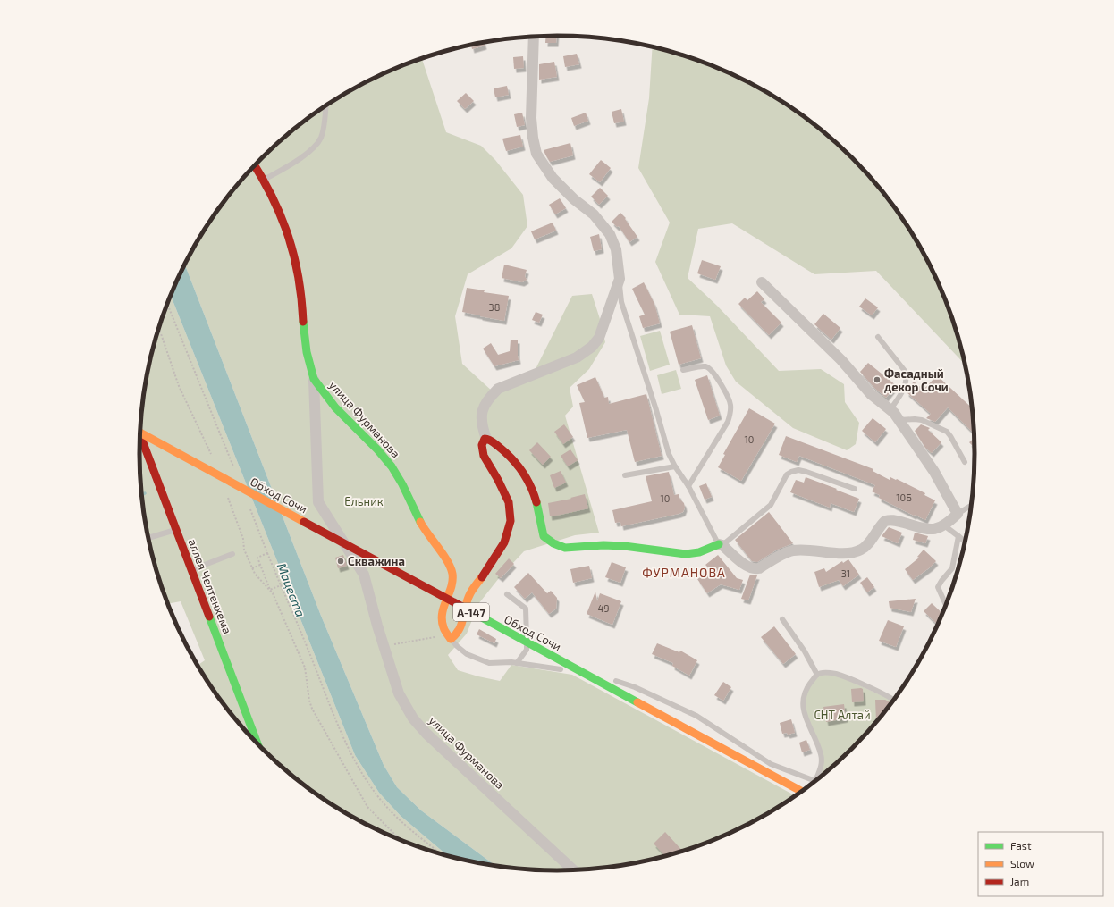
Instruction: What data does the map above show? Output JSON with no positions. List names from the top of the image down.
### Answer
{
  "streets": {
    "main road": [
      "улица Фурманова",
      "Обход Сочи",
      "аллея Челтенхема",
      "А-147"
    ]
  },
  "districts": ["ФУРМАНОВА"],
  "water": ["Мацеста"],
  "parks": ["Ельник", "СНТ Алтай"],
  "places": ["Фасадный декор Сочи", "Скважина"],
  "house_numbers": [
    "38",
    "10",
    "10Б",
    "10",
    "31",
    "49"
  ],
  "legend": ["Fast", "Slow", "Jam"]
}
